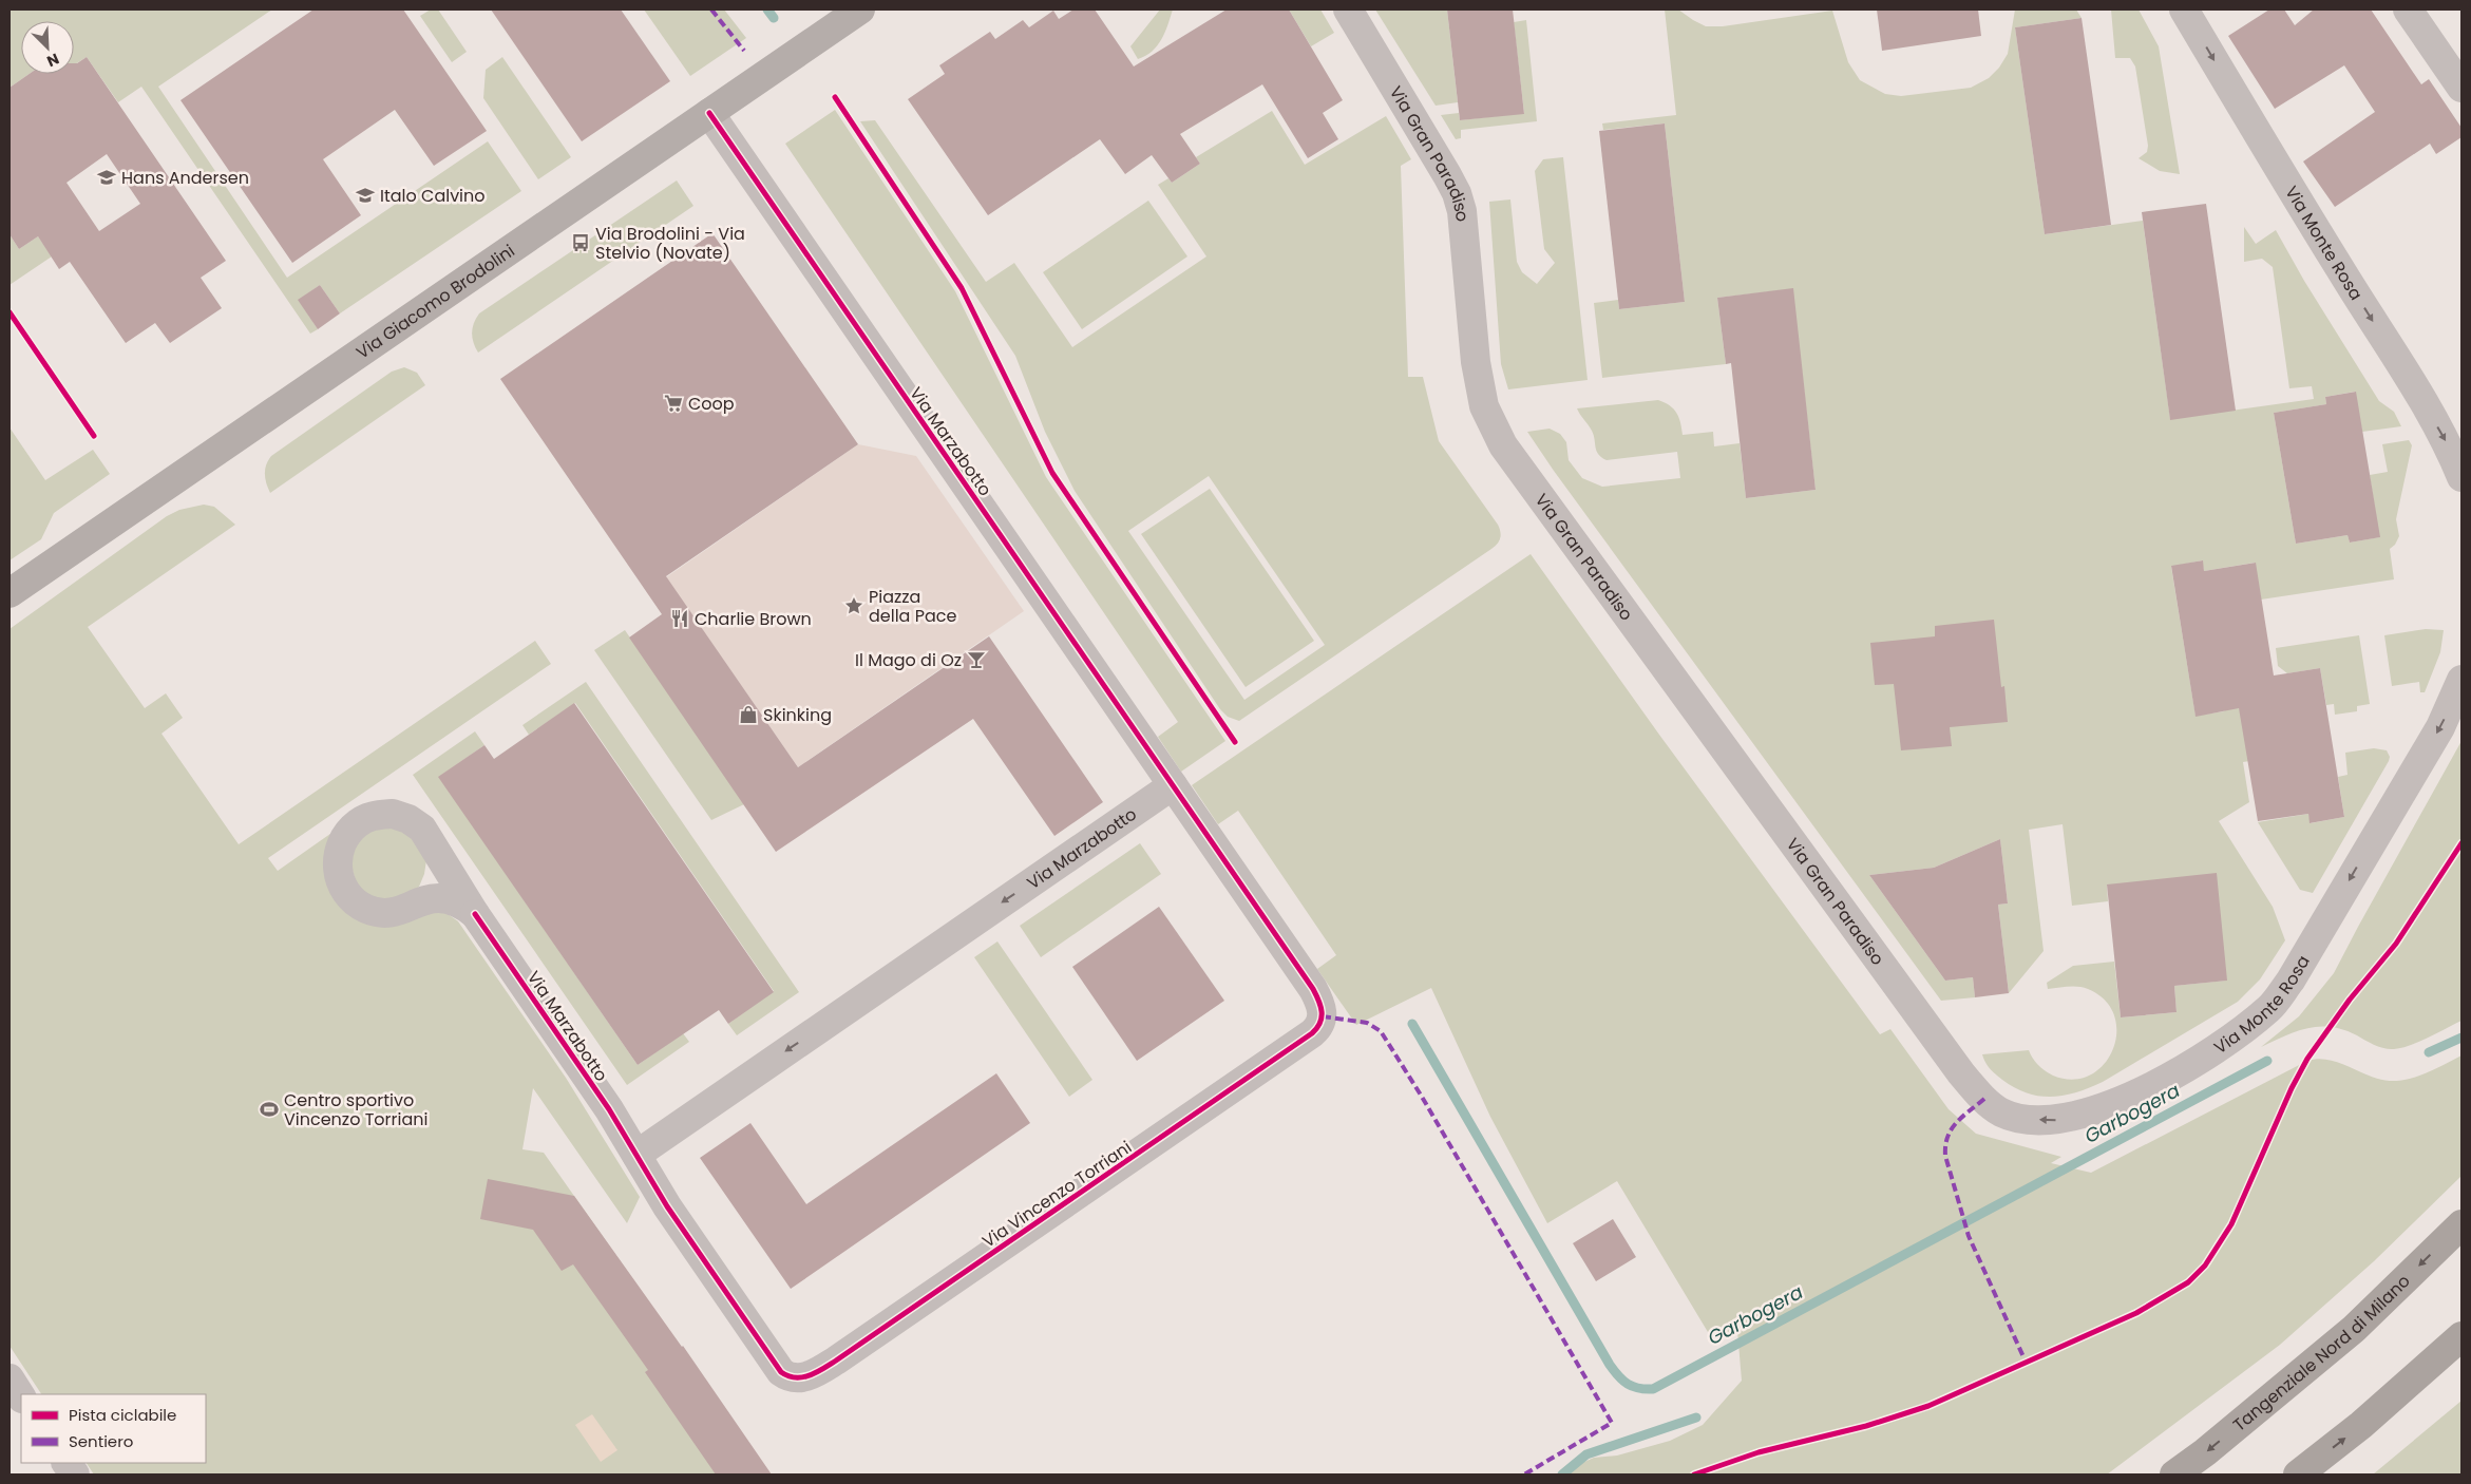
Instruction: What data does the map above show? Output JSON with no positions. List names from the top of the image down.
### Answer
{
  "streets": {
    "highway": ["Tangenziale Nord di Milano"],
    "street": [
      "Via Gran Paradiso",
      "Via Monte Rosa",
      "Via Giacomo Brodolini",
      "Via Marzabotto",
      "Via Vincenzo Torriani"
    ]
  },
  "crossings": [
    ["Via Gran Paradiso", "Via Monte Rosa"],
    ["Via Giacomo Brodolini", "Via Marzabotto"],
    ["Via Marzabotto", "Via Vincenzo Torriani"]
  ],
  "water": ["Garbogera"],
  "places": {
    "school or university": ["Hans Andersen", "Italo Calvino"],
    "bus stop": ["Via Brodolini - Via Stelvio (Novate)"],
    "supermarket": ["Coop"],
    "place": ["Piazza della Pace"],
    "restaurant": ["Charlie Brown"],
    "bar": ["Il Mago di Oz"],
    "shop": ["Skinking"],
    "sports": ["Centro sportivo Vincenzo Torriani"]
  },
  "legend": ["Pista ciclabile", "Sentiero"],
  "north": "bottom right"
}
